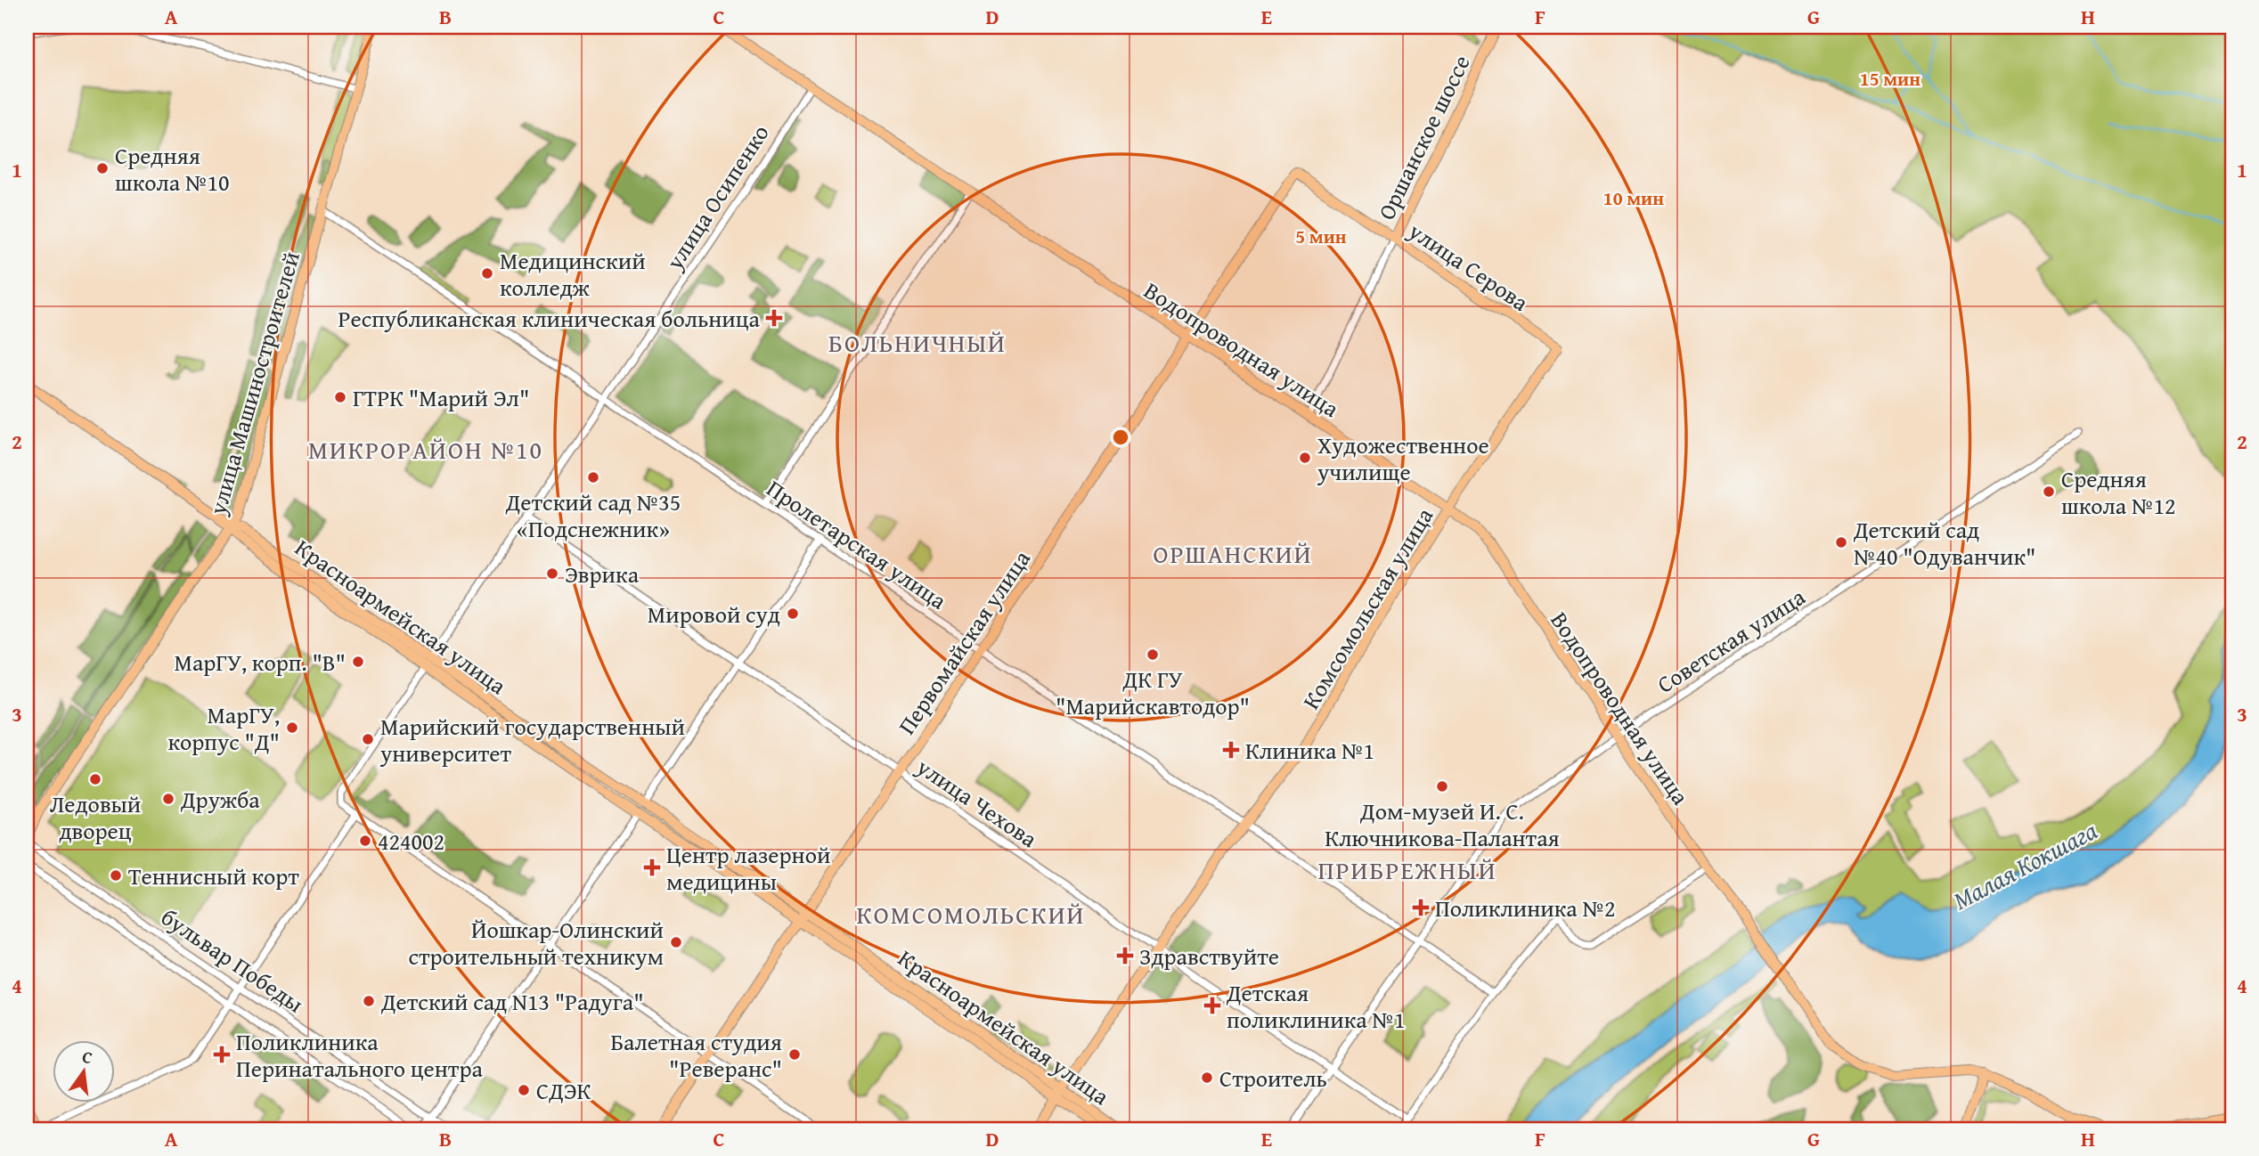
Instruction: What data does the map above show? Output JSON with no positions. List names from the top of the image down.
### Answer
{
  "streets": {
    "main road": [
      "Оршанское шоссе",
      "улица Серова",
      "Водопроводная улица",
      "улица Машиностроителей",
      "Комсомольская улица",
      "Красноармейская улица",
      "Первомайская улица"
    ],
    "street": [
      "улица Осипенко",
      "Пролетарская улица",
      "Советская улица",
      "улица Чехова",
      "бульвар Победы"
    ]
  },
  "crossings": [
    ["Оршанское шоссе", "улица Серова"],
    ["Оршанское шоссе", "Водопроводная улица"],
    ["улица Осипенко", "Водопроводная улица"],
    ["улица Осипенко", "Пролетарская улица"],
    ["улица Осипенко", "Красноармейская улица"],
    ["улица Осипенко", "улица Чехова"],
    ["улица Серова", "Комсомольская улица"],
    ["улица Серова", "Первомайская улица"],
    ["Водопроводная улица", "Комсомольская улица"],
    ["Водопроводная улица", "Советская улица"],
    ["Водопроводная улица", "Первомайская улица"],
    ["улица Машиностроителей", "Пролетарская улица"],
    ["улица Машиностроителей", "Красноармейская улица"],
    ["улица Машиностроителей", "бульвар Победы"],
    ["Пролетарская улица", "Комсомольская улица"],
    ["Пролетарская улица", "Советская улица"],
    ["Пролетарская улица", "Первомайская улица"],
    ["Комсомольская улица", "Красноармейская улица"],
    ["Комсомольская улица", "улица Чехова"],
    ["Красноармейская улица", "Первомайская улица"],
    ["Советская улица", "улица Чехова"],
    ["Первомайская улица", "улица Чехова"]
  ],
  "districts": [
    "БОЛЬНИЧНЫЙ",
    "МИКРОРАЙОН №10",
    "ОРШАНСКИЙ",
    "ПРИБРЕЖНЫЙ",
    "КОМСОМОЛЬСКИЙ"
  ],
  "water": ["Малая Кокшага"],
  "places": {
    "other": [
      "Средняя школа №10",
      "Медицинский колледж",
      "ГТРК \"Марий Эл\"",
      "Художественное училище",
      "Детский сад №35 «Подснежник»",
      "Средняя школа №12",
      "Детский сад №40 \"Одуванчик\"",
      "Эврика",
      "Мировой суд",
      "ДК ГУ \"Марийскавтодор\"",
      "МарГУ, корп. \"В\"",
      "МарГУ, корпус \"Д\"",
      "Марийский государственный университет",
      "Ледовый дворец",
      "Дом-музей И. С. Ключникова-Палантая",
      "Дружба",
      "424002",
      "Теннисный корт",
      "Йошкар-Олинский строительный техникум",
      "Детский сад N13 \"Радуга\"",
      "Балетная студия \"Реверанс\"",
      "Строитель",
      "СДЭК"
    ],
    "health": [
      "Республиканская клиническая больница",
      "Клиника №1",
      "Центр лазерной медицины",
      "Поликлиника №2",
      "Здравствуйте",
      "Детская поликлиника №1",
      "Поликлиника Перинатального центра"
    ]
  },
  "north": "top",
  "grid": {
    "columns": [
      "A",
      "B",
      "C",
      "D",
      "E",
      "F",
      "G",
      "H"
    ],
    "rows": [
      "1",
      "2",
      "3",
      "4"
    ]
  },
  "rings": ["15 мин", "10 мин", "5 мин"]
}
